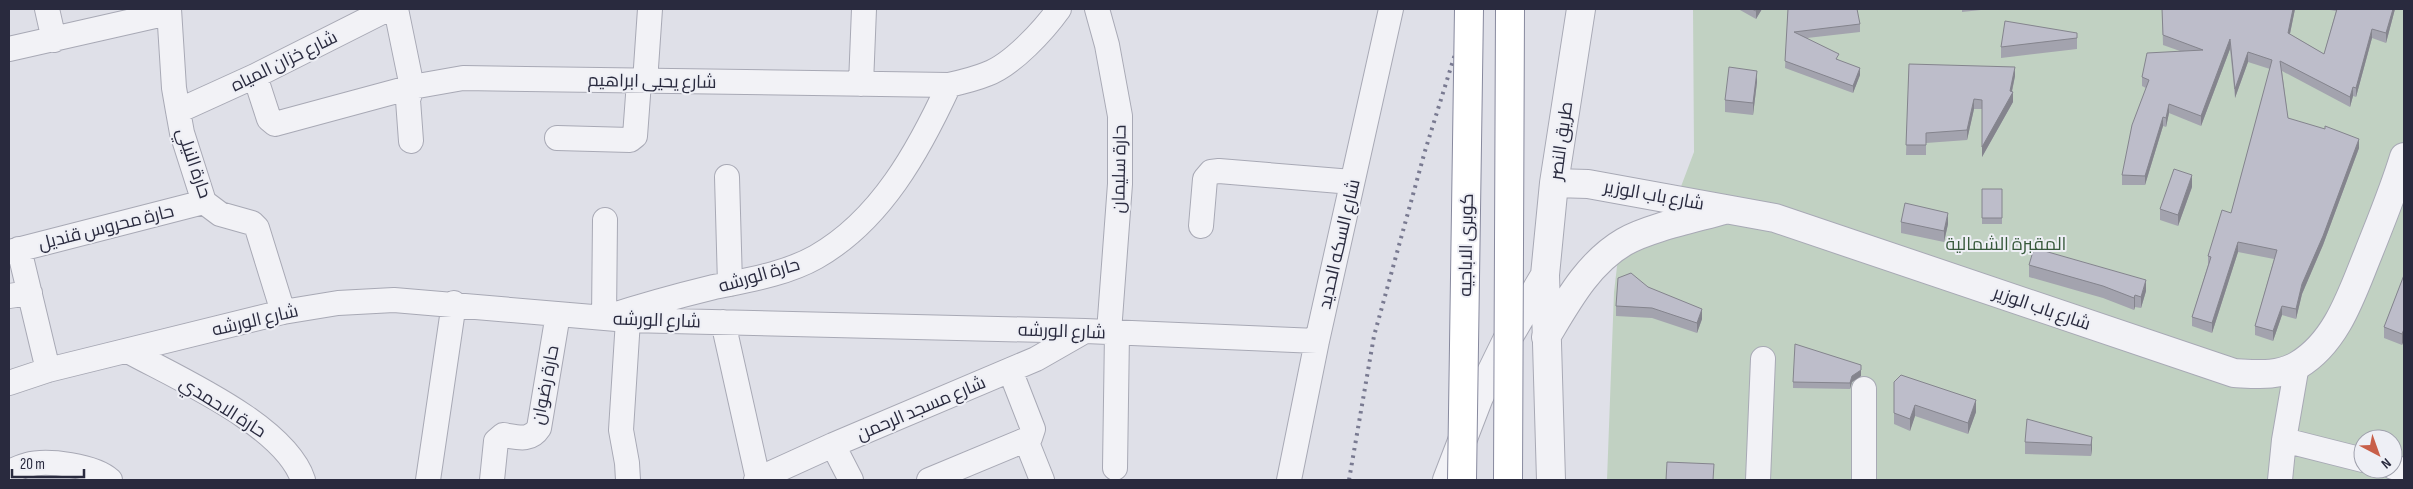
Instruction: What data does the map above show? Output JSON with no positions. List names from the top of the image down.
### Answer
{
  "streets": {
    "highway": ["كوبرى الاباجيه"],
    "street": [
      "شارع خزان المياه",
      "شارع يحيى ابراهيم",
      "طريق النصر",
      "حارة النيلي",
      "حارة سليمان",
      "شارع باب الوزير",
      "حارة محروس قنديل",
      "شارع السكه الحديد",
      "حارة الورشه",
      "شارع الورشه",
      "حارة رضوان",
      "حارة الاحمدي",
      "شارع مسجد الرحمن"
    ]
  },
  "crossings": [
    ["شارع خزان المياه", "شارع يحيى ابراهيم"],
    ["شارع خزان المياه", "حارة النيلي"],
    ["شارع يحيى ابراهيم", "حارة الورشه"],
    ["طريق النصر", "شارع باب الوزير"],
    ["حارة النيلي", "حارة محروس قنديل"],
    ["حارة النيلي", "شارع الورشه"],
    ["حارة سليمان", "شارع الورشه"],
    ["شارع السكه الحديد", "شارع الورشه"],
    ["حارة الورشه", "شارع الورشه"],
    ["شارع الورشه", "حارة رضوان"],
    ["شارع الورشه", "حارة الاحمدي"],
    ["شارع الورشه", "شارع مسجد الرحمن"]
  ],
  "parks": ["المقبرة الشمالية"],
  "scale_bar": "20 m",
  "north": "bottom right"
}
